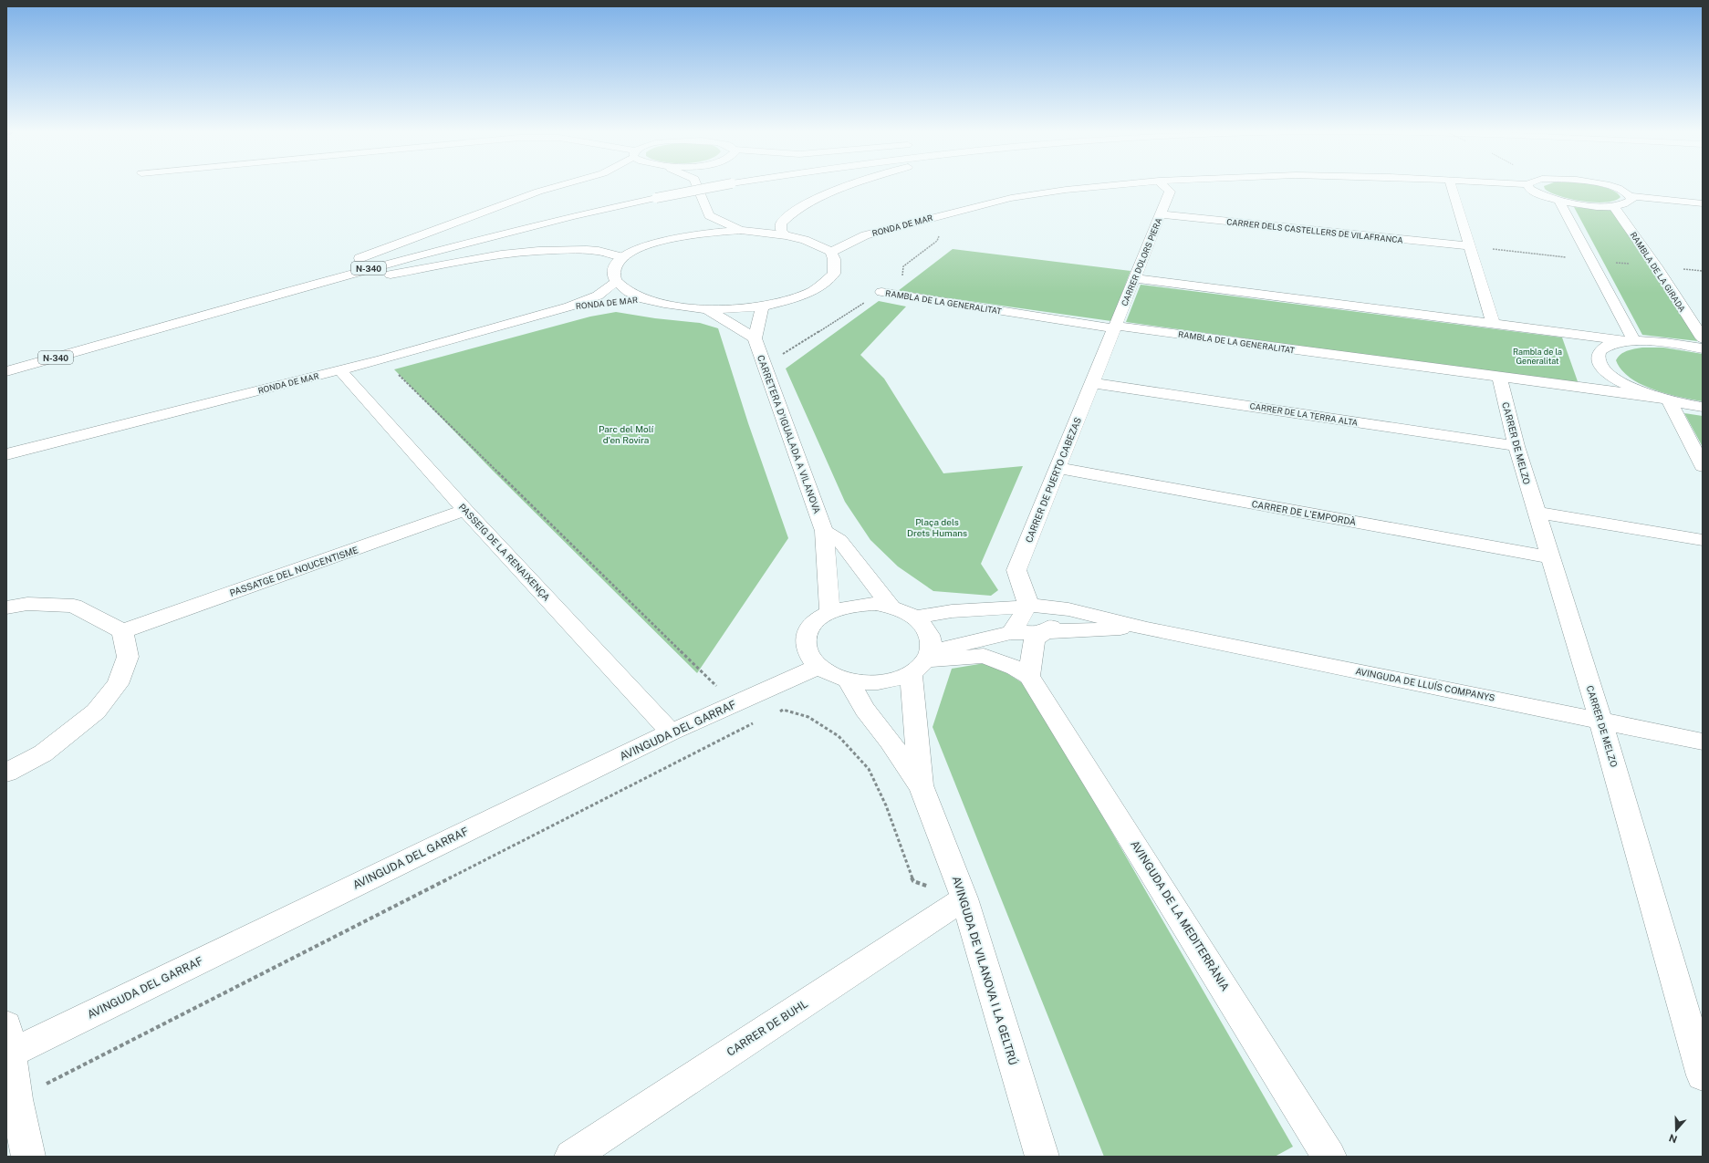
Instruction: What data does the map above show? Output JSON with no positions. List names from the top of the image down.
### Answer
{
  "streets": {
    "main road": [
      "RONDA DE MAR",
      "CARRER DELS CASTELLERS DE VILAFRANCA",
      "CARRER DOLORS PIERA",
      "N-340",
      "RAMBLA DE LA GIRADA",
      "RAMBLA DE LA GENERALITAT",
      "CARRER DE LA TERRA ALTA",
      "CARRETERA D'IGUALADA A VILANOVA",
      "CARRER DE MELZO",
      "CARRER DE PUERTO CABEZAS",
      "CARRER DE L'EMPORDÀ",
      "PASSEIG DE LA RENAIXENÇA",
      "PASSATGE DEL NOUCENTISME",
      "AVINGUDA DE LLUÍS COMPANYS",
      "AVINGUDA DEL GARRAF",
      "AVINGUDA DE LA MEDITERRÀNIA",
      "AVINGUDA DE VILANOVA I LA GELTRÚ",
      "CARRER DE BUHL"
    ]
  },
  "crossings": [
    ["RONDA DE MAR", "PASSEIG DE LA RENAIXENÇA"],
    ["CARRER DELS CASTELLERS DE VILAFRANCA", "CARRER DOLORS PIERA"],
    ["CARRER DOLORS PIERA", "RAMBLA DE LA GENERALITAT"],
    ["CARRER DOLORS PIERA", "CARRER DE PUERTO CABEZAS"],
    ["RAMBLA DE LA GENERALITAT", "CARRER DE MELZO"],
    ["RAMBLA DE LA GENERALITAT", "CARRER DE PUERTO CABEZAS"],
    ["CARRER DE LA TERRA ALTA", "CARRER DE MELZO"],
    ["CARRER DE LA TERRA ALTA", "CARRER DE PUERTO CABEZAS"],
    ["CARRETERA D'IGUALADA A VILANOVA", "AVINGUDA DE LLUÍS COMPANYS"],
    ["CARRETERA D'IGUALADA A VILANOVA", "AVINGUDA DEL GARRAF"],
    ["CARRETERA D'IGUALADA A VILANOVA", "AVINGUDA DE LA MEDITERRÀNIA"],
    ["CARRETERA D'IGUALADA A VILANOVA", "AVINGUDA DE VILANOVA I LA GELTRÚ"],
    ["CARRER DE MELZO", "CARRER DE L'EMPORDÀ"],
    ["CARRER DE MELZO", "AVINGUDA DE LLUÍS COMPANYS"],
    ["CARRER DE PUERTO CABEZAS", "CARRER DE L'EMPORDÀ"],
    ["CARRER DE PUERTO CABEZAS", "AVINGUDA DE LLUÍS COMPANYS"],
    ["PASSEIG DE LA RENAIXENÇA", "PASSATGE DEL NOUCENTISME"],
    ["PASSEIG DE LA RENAIXENÇA", "AVINGUDA DEL GARRAF"],
    ["AVINGUDA DE LLUÍS COMPANYS", "AVINGUDA DEL GARRAF"],
    ["AVINGUDA DE LLUÍS COMPANYS", "AVINGUDA DE LA MEDITERRÀNIA"],
    ["AVINGUDA DE LLUÍS COMPANYS", "AVINGUDA DE VILANOVA I LA GELTRÚ"],
    ["AVINGUDA DEL GARRAF", "AVINGUDA DE LA MEDITERRÀNIA"],
    ["AVINGUDA DEL GARRAF", "AVINGUDA DE VILANOVA I LA GELTRÚ"],
    ["AVINGUDA DE LA MEDITERRÀNIA", "AVINGUDA DE VILANOVA I LA GELTRÚ"],
    ["AVINGUDA DE VILANOVA I LA GELTRÚ", "CARRER DE BUHL"]
  ],
  "parks": ["Rambla de la Generalitat", "Parc del Molí d'en Rovira", "Plaça dels Drets Humans"],
  "north": "bottom"
}
